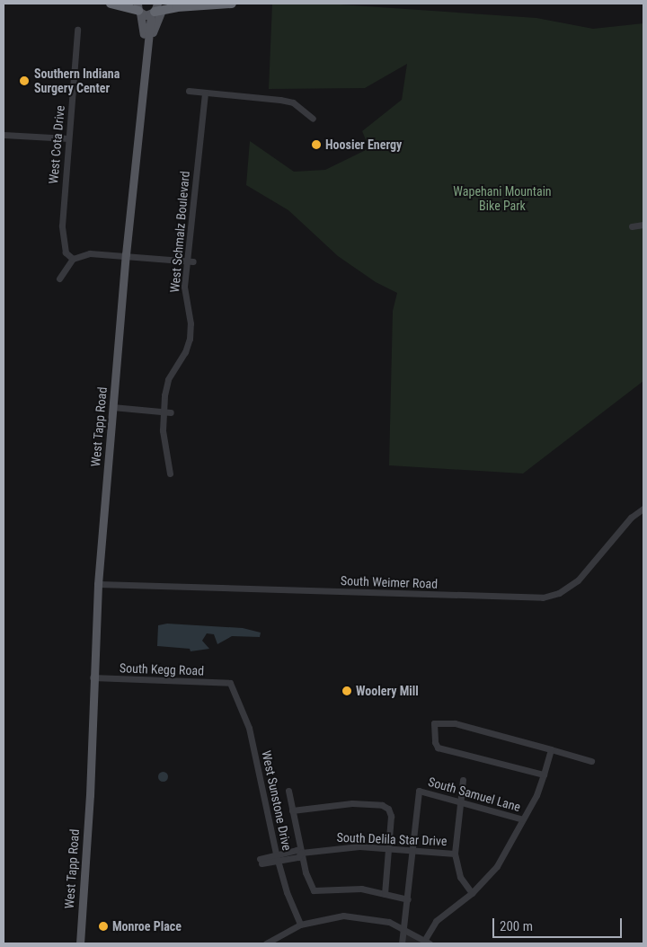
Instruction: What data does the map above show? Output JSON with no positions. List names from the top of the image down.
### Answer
{
  "streets": {
    "main road": ["West Tapp Road"],
    "street": [
      "West Cota Drive",
      "West Schmalz Boulevard",
      "South Weimer Road",
      "South Kegg Road",
      "South Samuel Lane",
      "West Sunstone Drive",
      "South Delila Star Drive"
    ]
  },
  "crossings": [
    ["West Tapp Road", "South Weimer Road"],
    ["West Tapp Road", "South Kegg Road"],
    ["South Kegg Road", "West Sunstone Drive"],
    ["South Samuel Lane", "South Delila Star Drive"],
    ["West Sunstone Drive", "South Delila Star Drive"]
  ],
  "parks": ["Wapehani Mountain Bike Park"],
  "places": [
    "Southern Indiana Surgery Center",
    "Hoosier Energy",
    "Woolery Mill",
    "Monroe Place"
  ],
  "scale_bar": "200 m"
}
